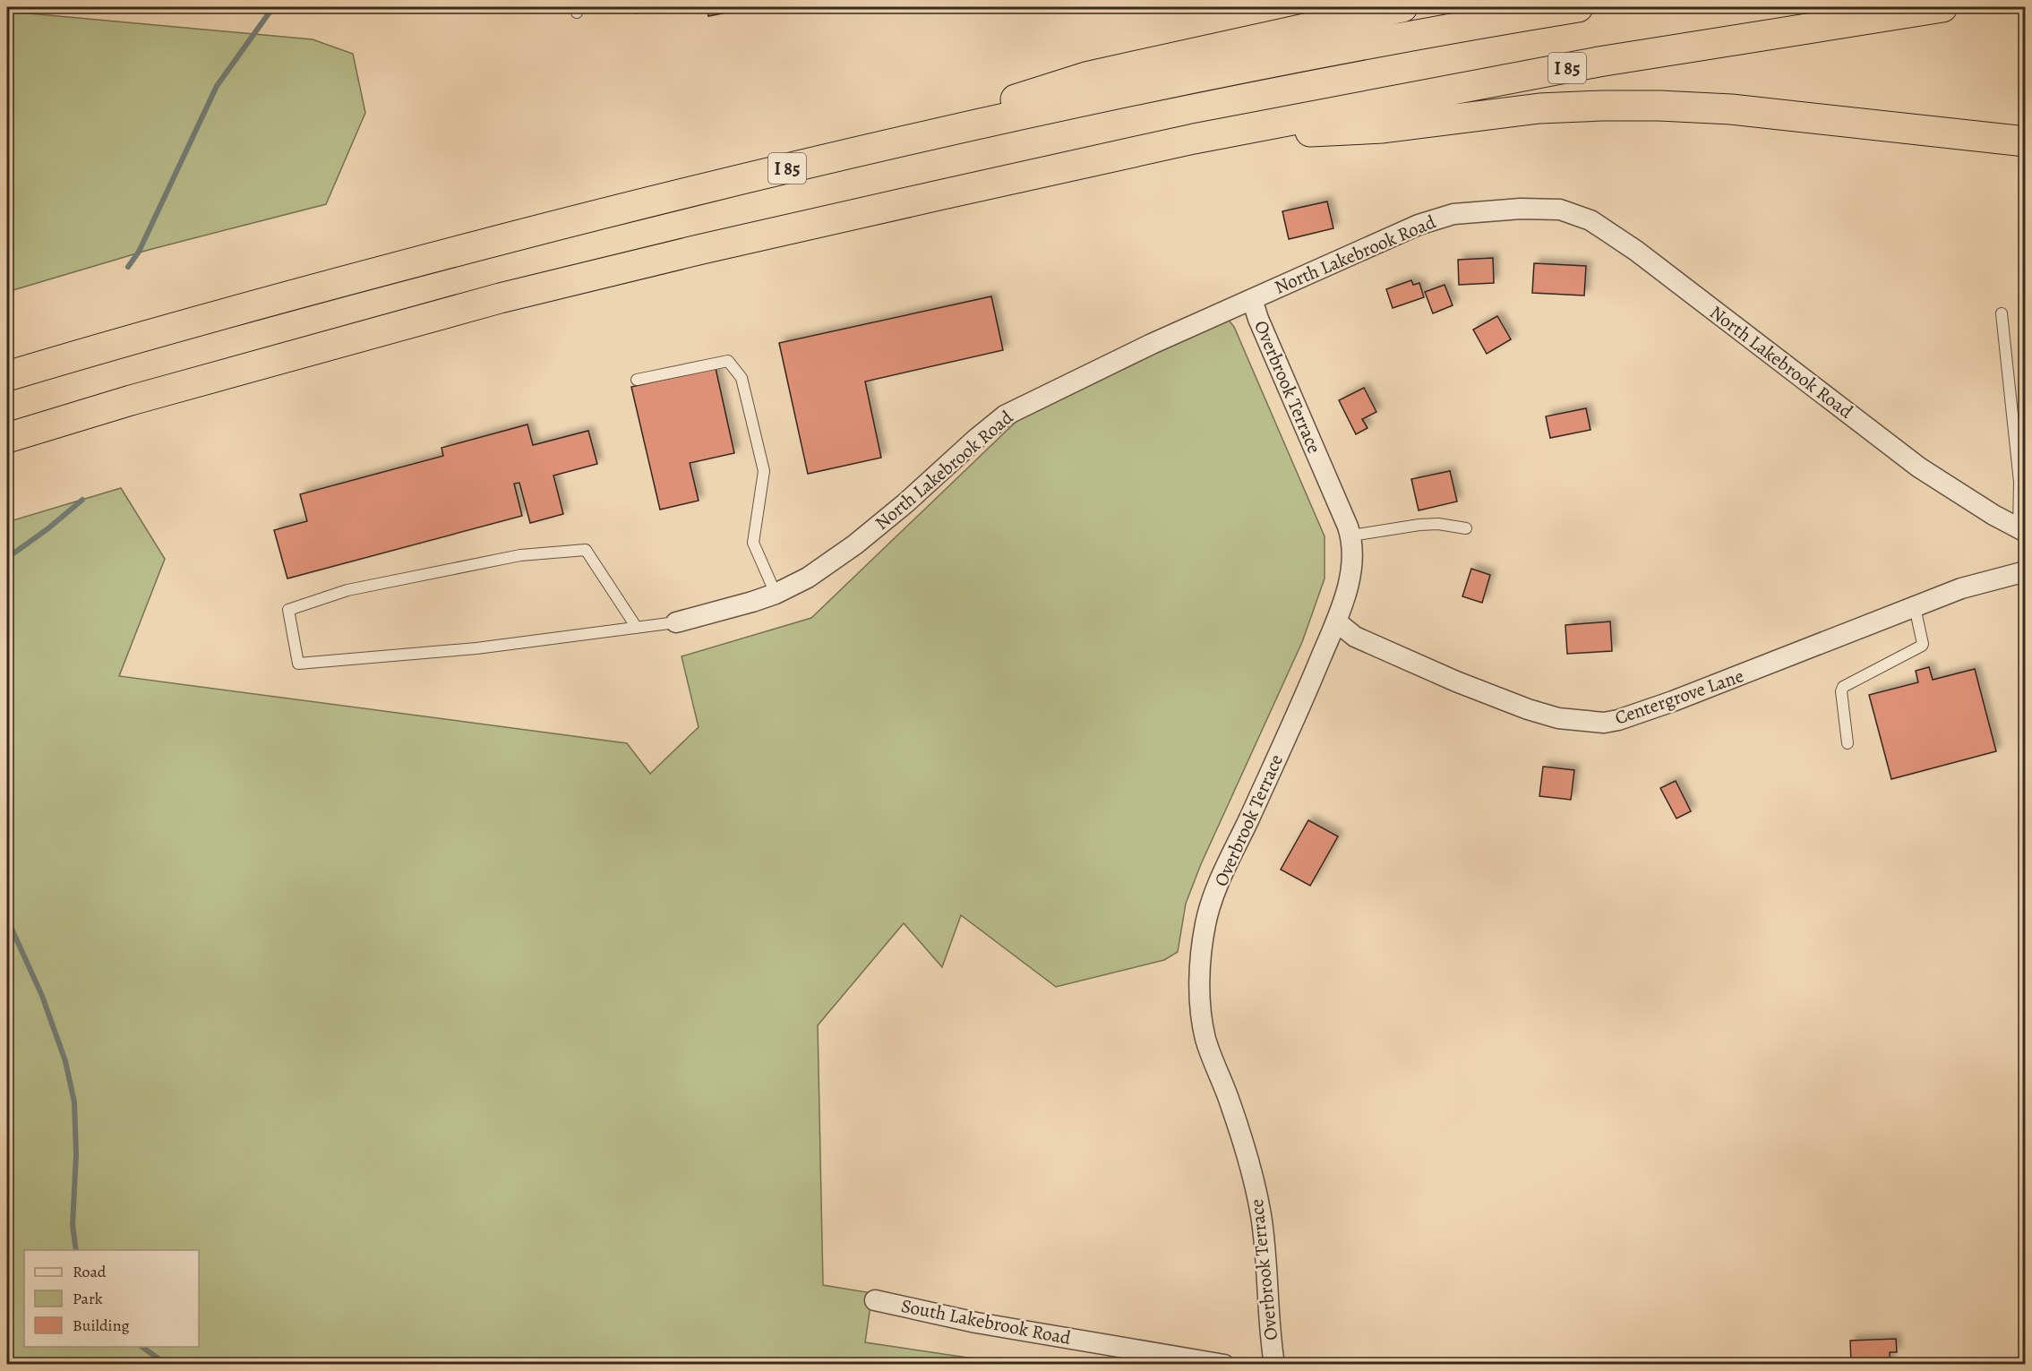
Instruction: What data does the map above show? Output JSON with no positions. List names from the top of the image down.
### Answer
{
  "streets": {
    "highway": ["I 85"],
    "street": [
      "North Lakebrook Road",
      "Overbrook Terrace",
      "Centergrove Lane",
      "South Lakebrook Road"
    ]
  },
  "crossings": [
    ["North Lakebrook Road", "Overbrook Terrace"],
    ["Overbrook Terrace", "Centergrove Lane"]
  ],
  "legend": ["Road", "Park", "Building"]
}
